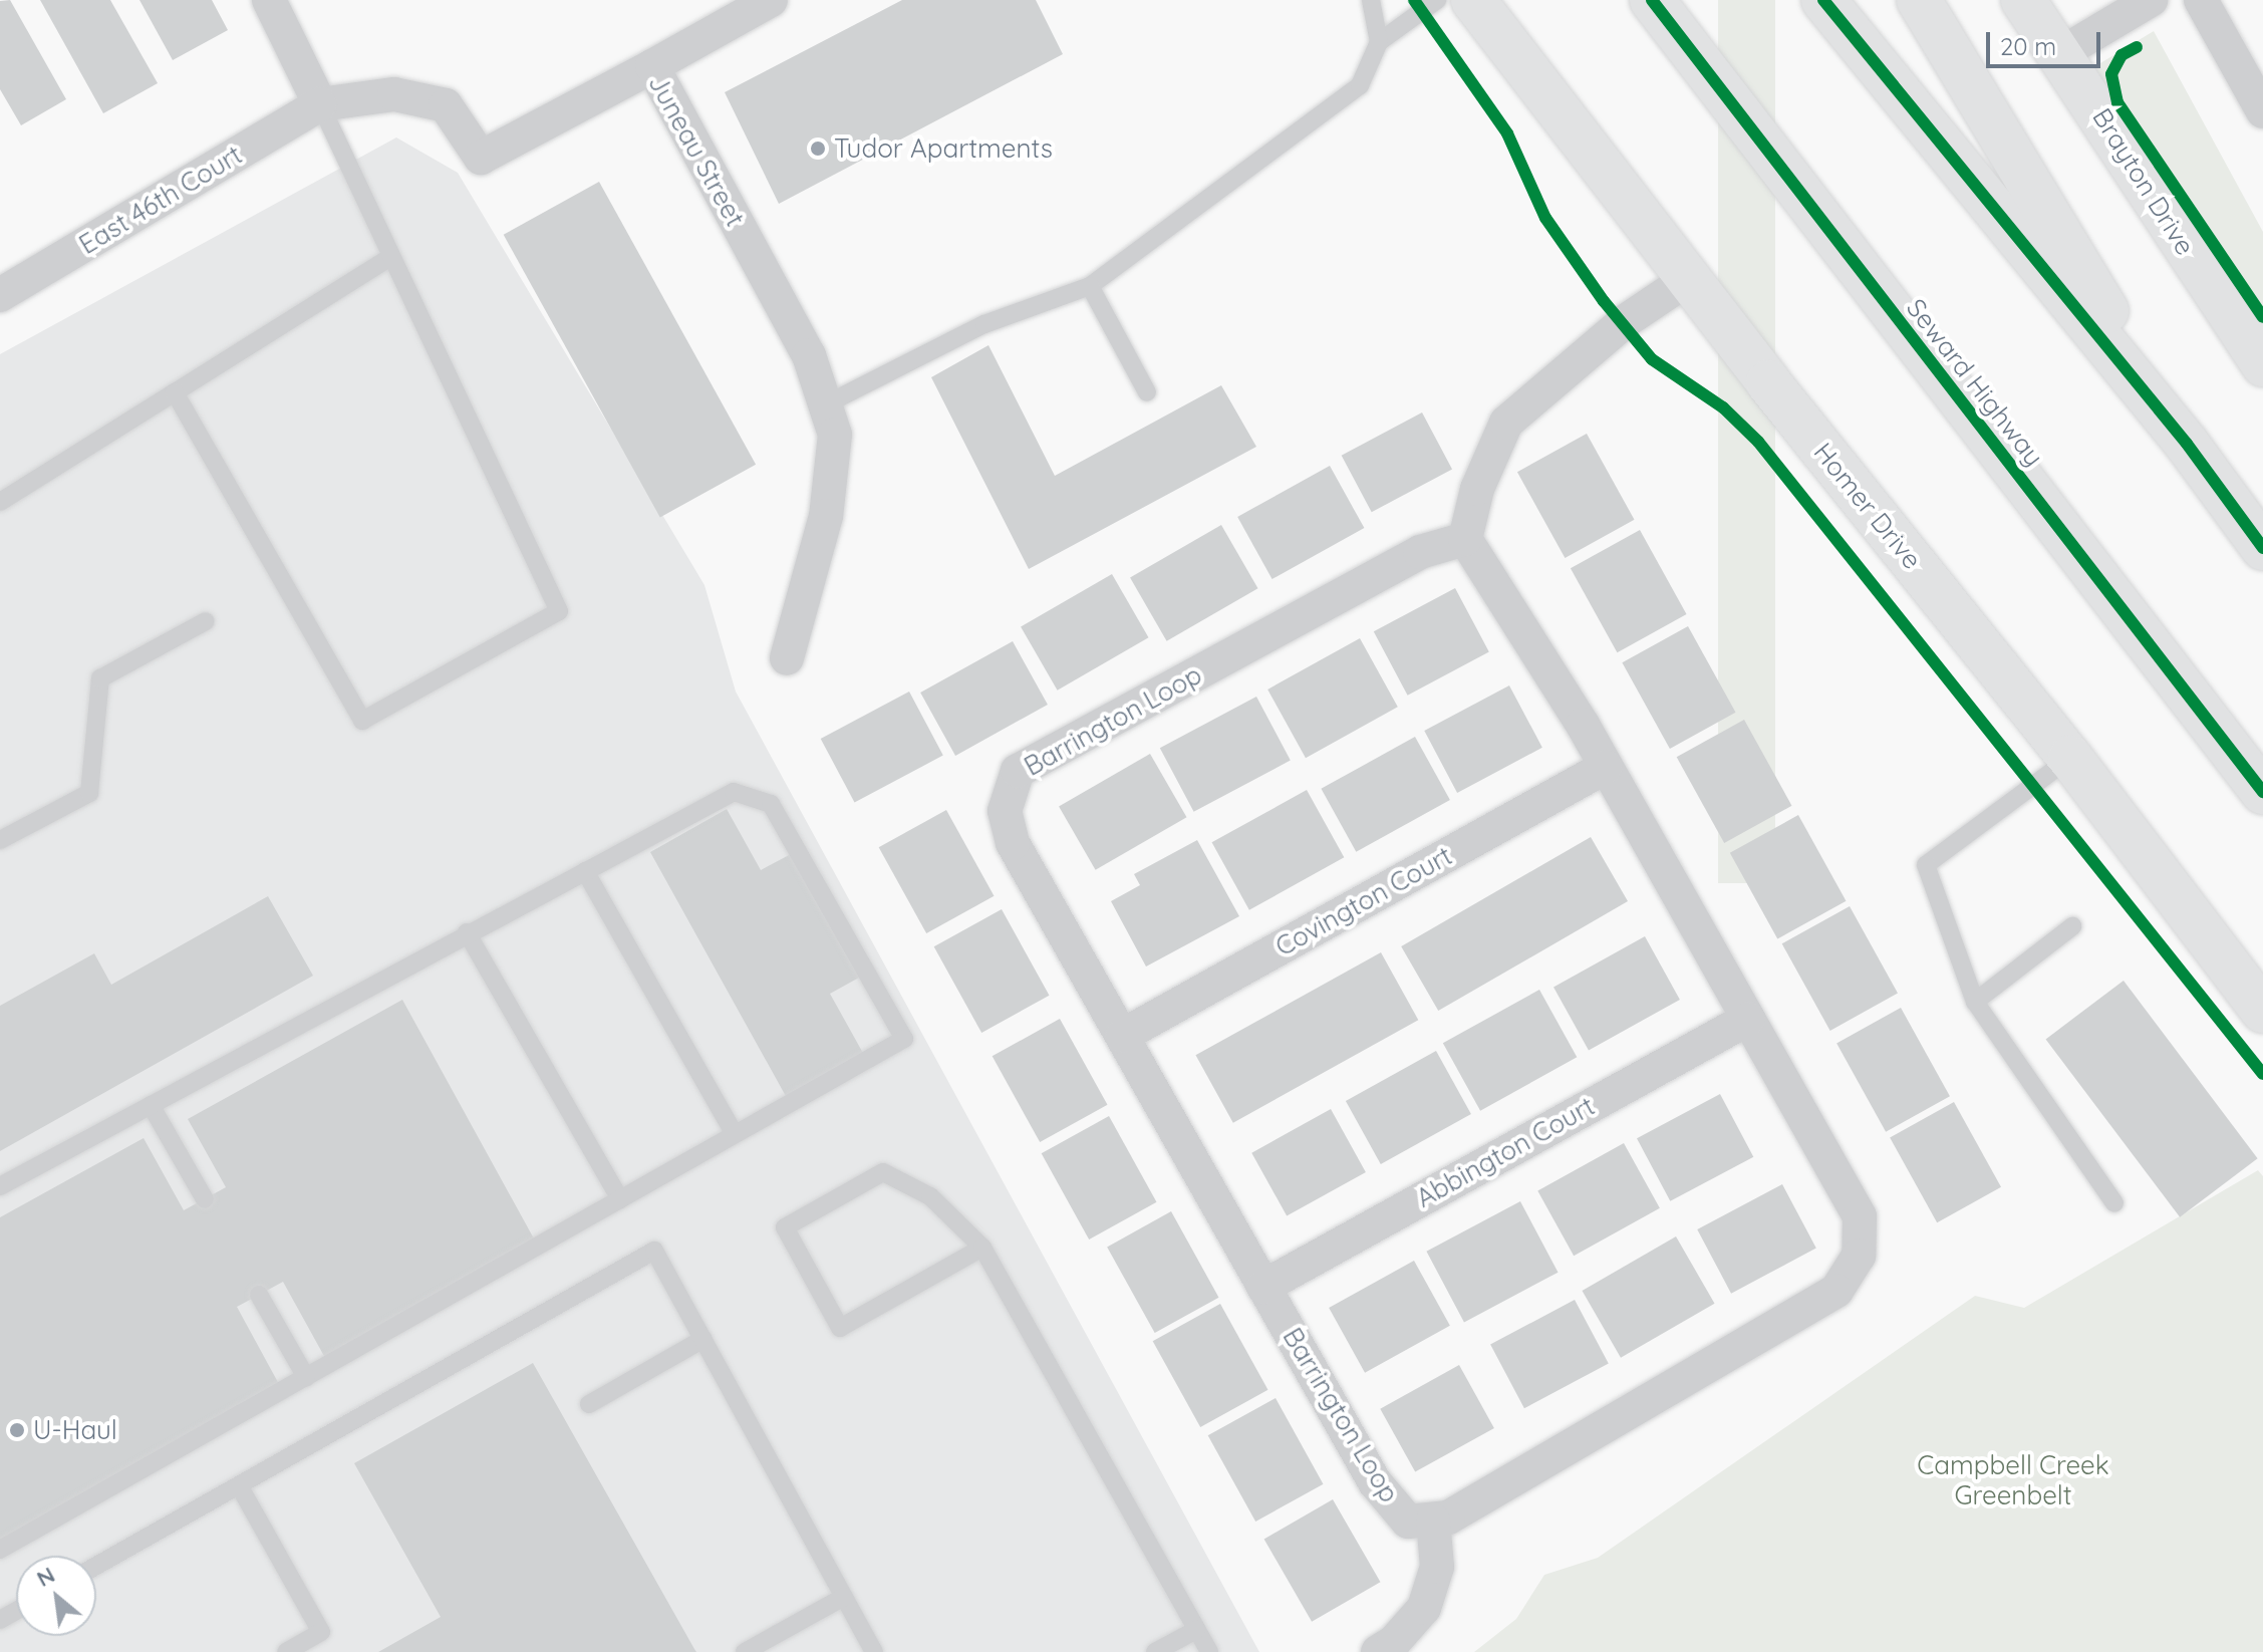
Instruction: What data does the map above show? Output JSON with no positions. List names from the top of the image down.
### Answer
{
  "streets": {
    "main road": ["Brayton Drive", "Seward Highway", "Homer Drive"],
    "street": [
      "Juneau Street",
      "East 46th Court",
      "Barrington Loop",
      "Covington Court",
      "Abbington Court"
    ]
  },
  "crossings": [
    ["Juneau Street", "East 46th Court"],
    ["Barrington Loop", "Covington Court"],
    ["Barrington Loop", "Abbington Court"]
  ],
  "parks": ["Campbell Creek Greenbelt"],
  "places": ["Tudor Apartments", "U-Haul"],
  "scale_bar": "20 m",
  "north": "top left"
}
